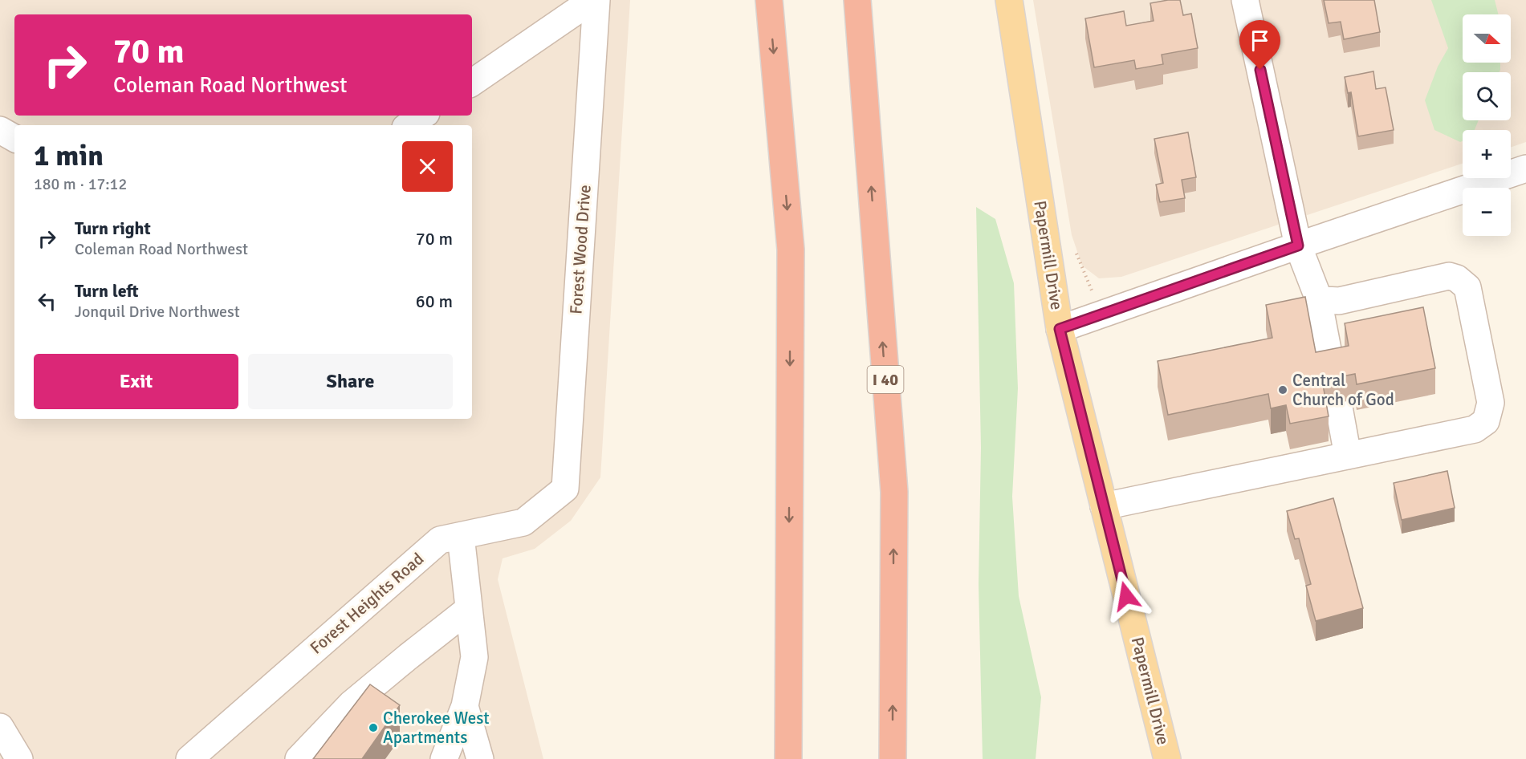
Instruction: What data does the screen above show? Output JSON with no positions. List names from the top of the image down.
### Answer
{
  "streets": {
    "highway": ["I 40"],
    "main road": ["Papermill Drive"],
    "street": ["Forest Wood Drive", "Forest Heights Road"]
  },
  "crossings": [
    ["Forest Wood Drive", "Forest Heights Road"]
  ],
  "places": ["Central Church of God", "Cherokee West Apartments"],
  "north": "right",
  "page": {
    "map_buttons": ["+", "−"],
    "turn": ["70 m", "Coleman Road Northwest"],
    "heading": ["1 min", "180 m · 17:12"],
    "list": [
      {
        "name": "Turn right",
        "note": "Coleman Road Northwest",
        "value": "70 m"
      },
      {
        "name": "Turn left",
        "note": "Jonquil Drive Northwest",
        "value": "60 m"
      }
    ],
    "buttons": ["Exit", "Share"]
  }
}
